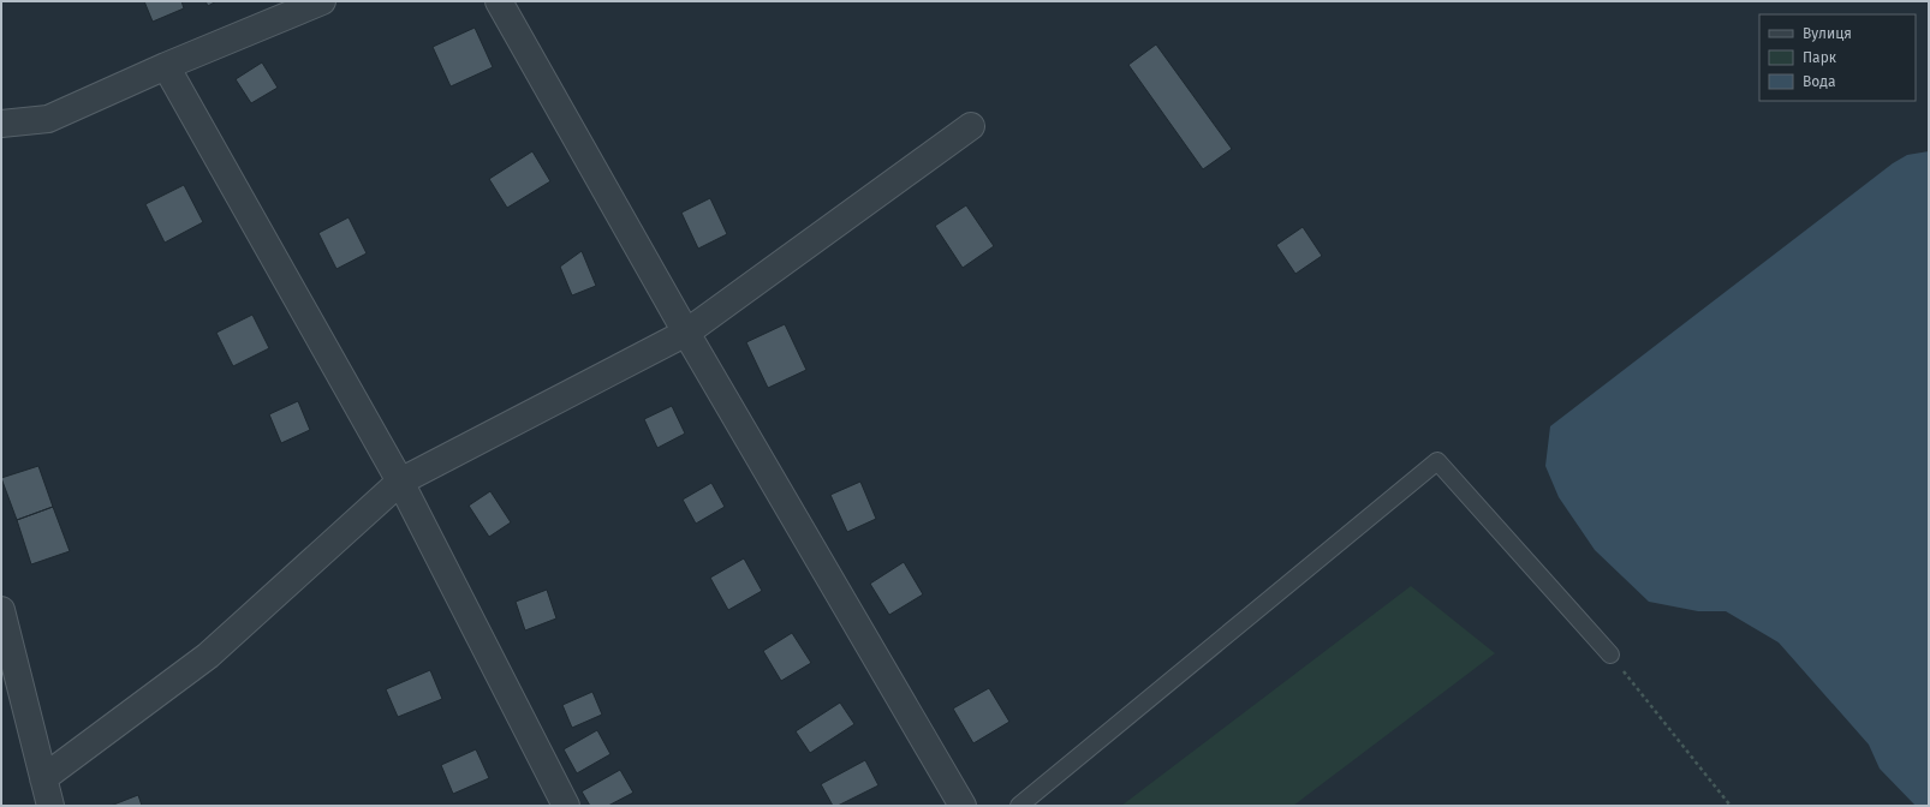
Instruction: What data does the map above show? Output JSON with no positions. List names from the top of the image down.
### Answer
{
  "legend": ["Вулиця", "Парк", "Вода"]
}
